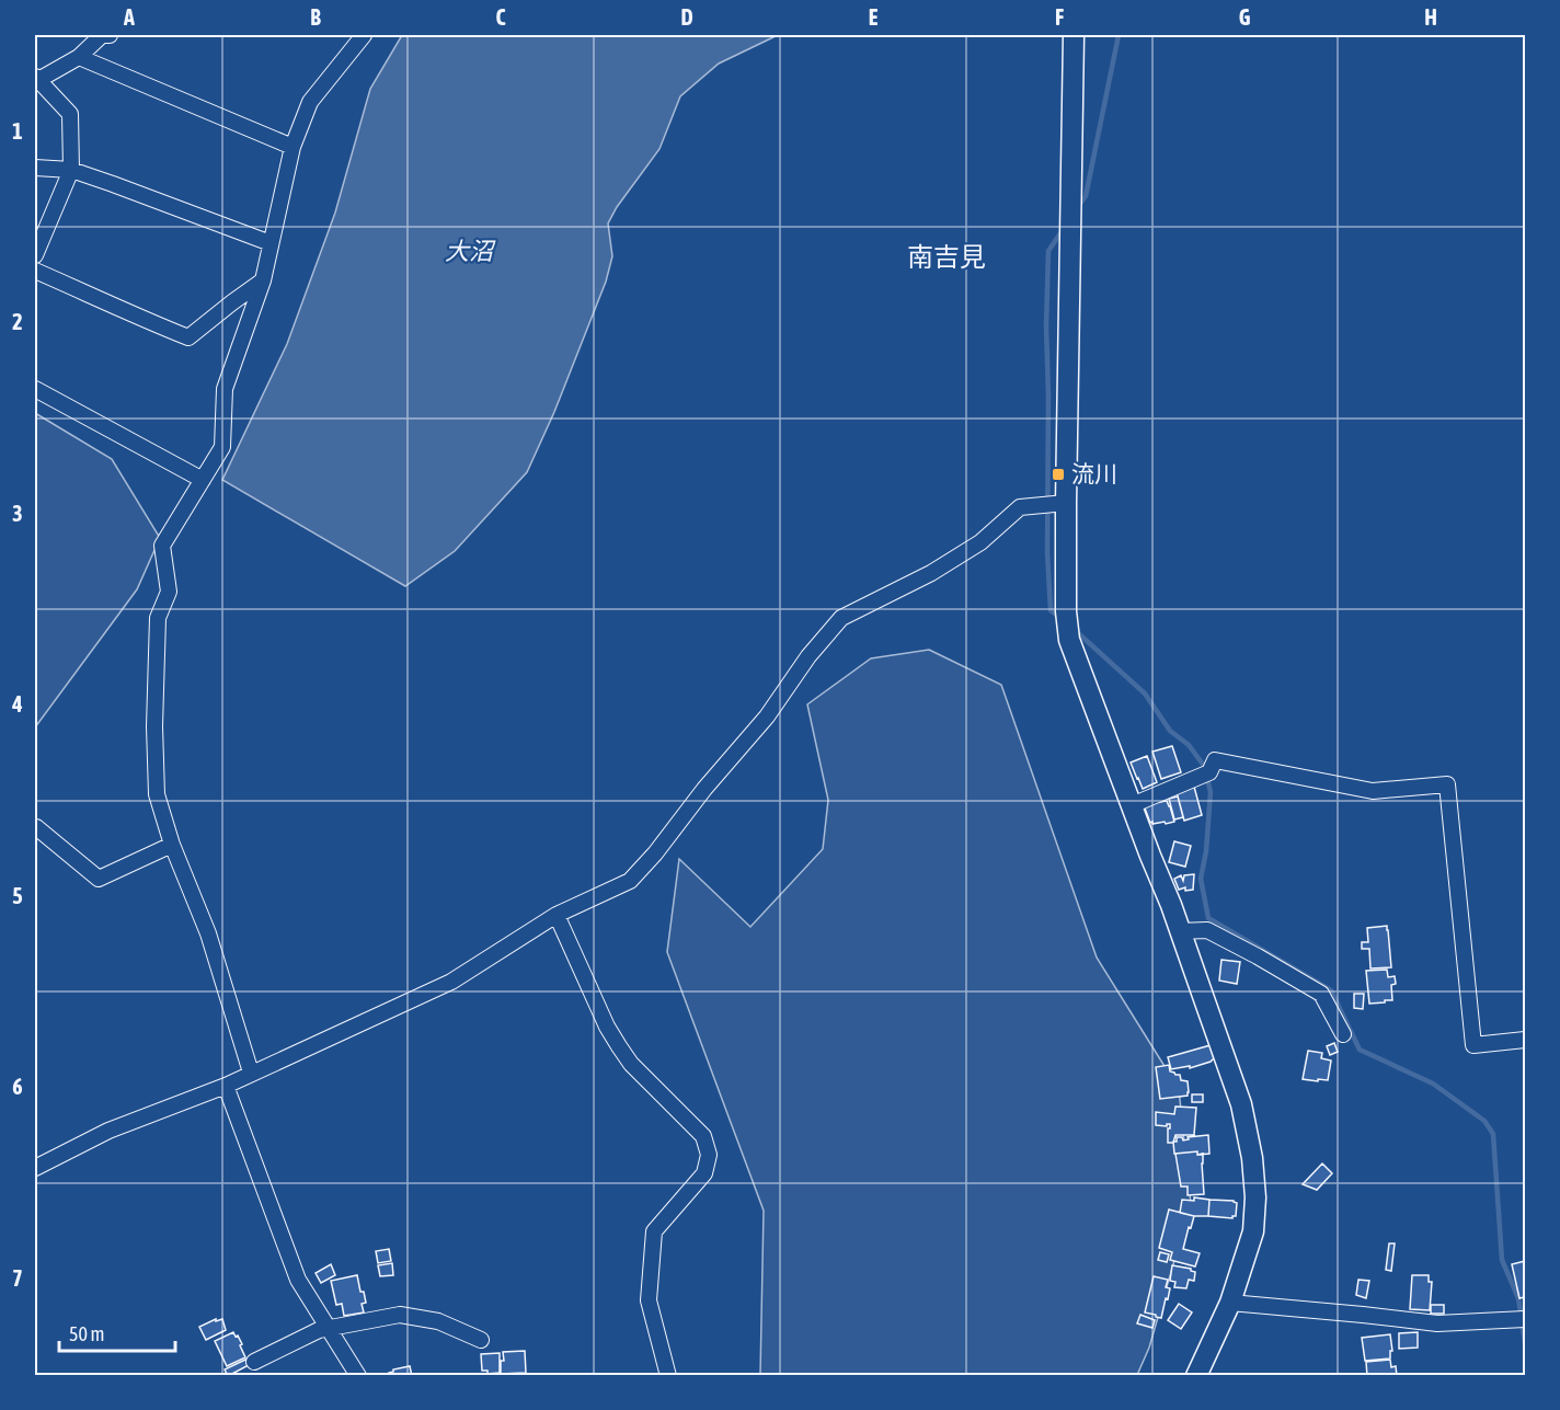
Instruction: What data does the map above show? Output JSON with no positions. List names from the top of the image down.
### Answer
{
  "districts": ["南吉見"],
  "water": ["大沼"],
  "places": {
    "transit": ["流川"]
  },
  "scale_bar": "50 m",
  "grid": {
    "columns": [
      "A",
      "B",
      "C",
      "D",
      "E",
      "F",
      "G",
      "H"
    ],
    "rows": [
      "1",
      "2",
      "3",
      "4",
      "5",
      "6",
      "7"
    ]
  }
}
